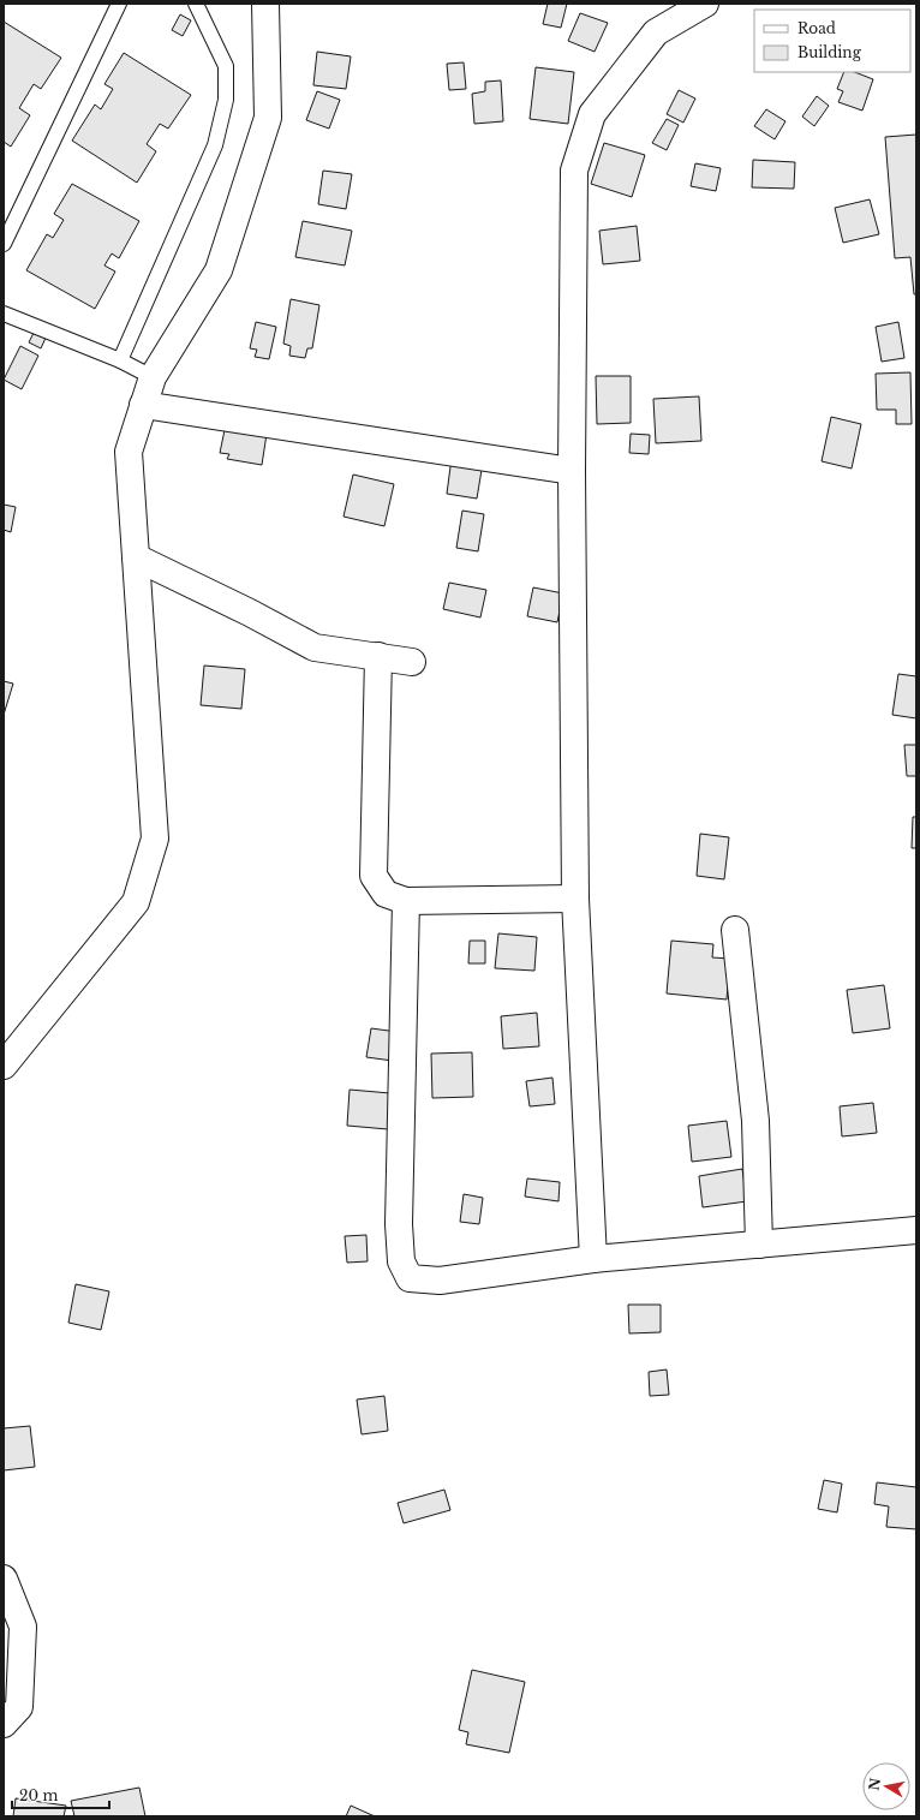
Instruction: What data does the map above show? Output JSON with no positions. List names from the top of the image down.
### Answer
{
  "legend": ["Road", "Building"],
  "scale_bar": "20 m",
  "north": "left"
}
